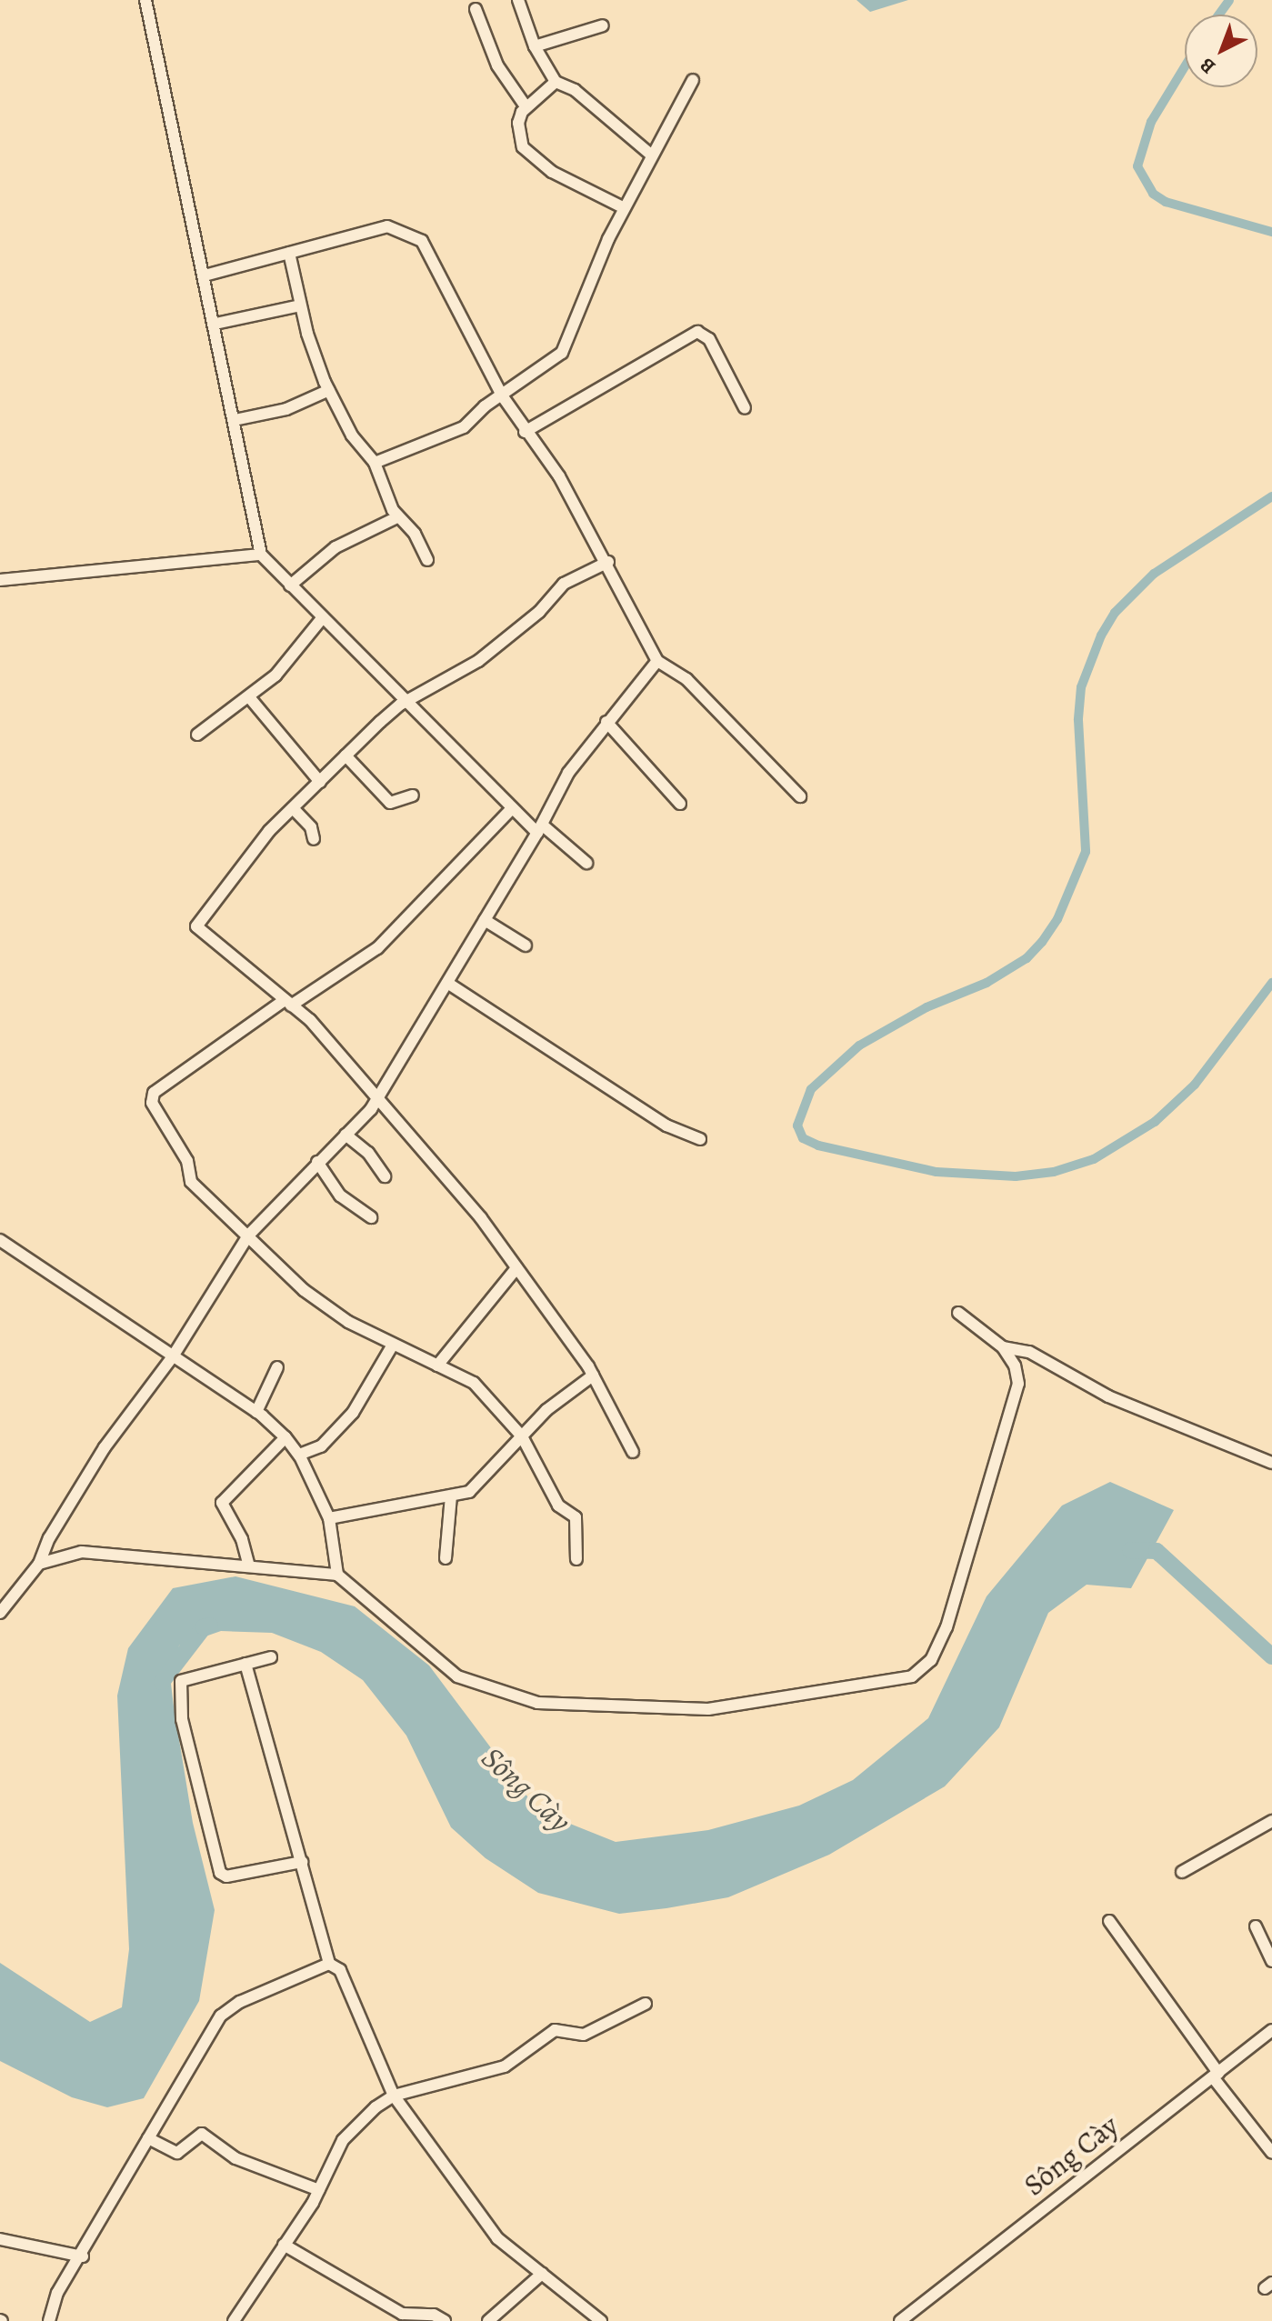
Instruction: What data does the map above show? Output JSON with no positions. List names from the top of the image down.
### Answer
{
  "streets": {
    "street": ["Sông Cày"]
  },
  "water": ["Sông Cày"],
  "north": "bottom left"
}
